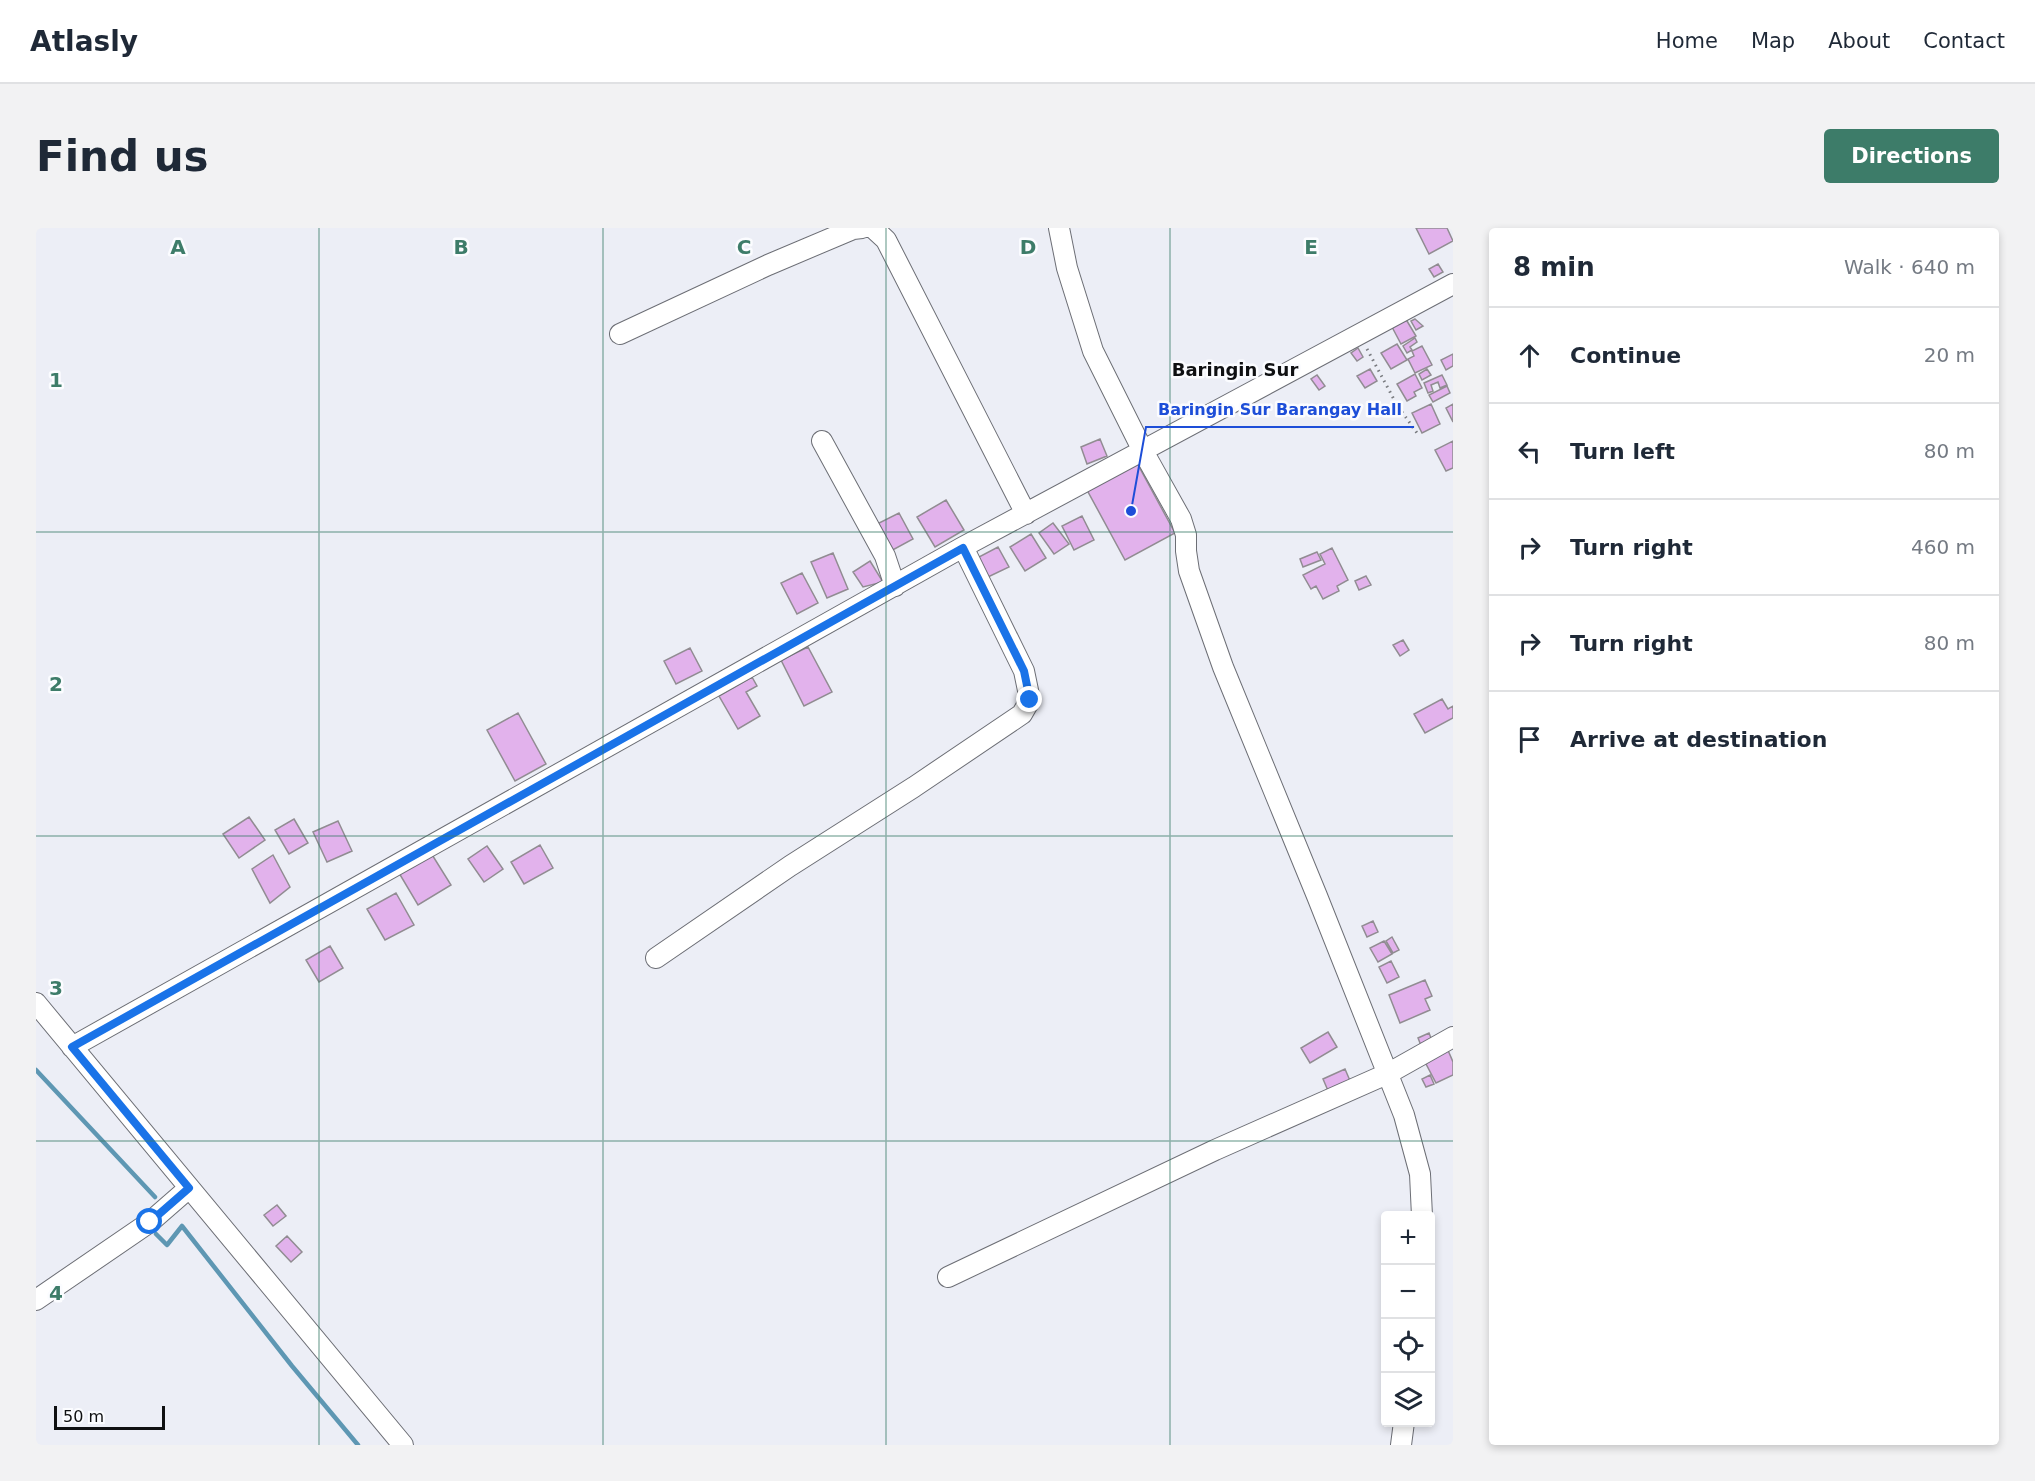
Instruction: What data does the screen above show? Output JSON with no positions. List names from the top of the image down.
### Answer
{
  "districts": ["Baringin Sur"],
  "places": ["Baringin Sur Barangay Hall"],
  "scale_bar": "50 m",
  "page": {
    "header": "Atlasly",
    "nav": [
      "Home",
      "Map",
      "About",
      "Contact"
    ],
    "buttons": "Directions",
    "title": "Find us",
    "heading": ["8 min", "Walk · 640 m"],
    "list": [
      ["Continue", "20 m"],
      ["Turn left", "80 m"],
      ["Turn right", "460 m"],
      ["Turn right", "80 m"],
      "Arrive at destination"
    ],
    "map_buttons": ["+", "−"],
    "scale": "50 m"
  },
  "grid": {
    "columns": [
      "A",
      "B",
      "C",
      "D",
      "E"
    ],
    "rows": [
      "1",
      "2",
      "3",
      "4"
    ]
  }
}
